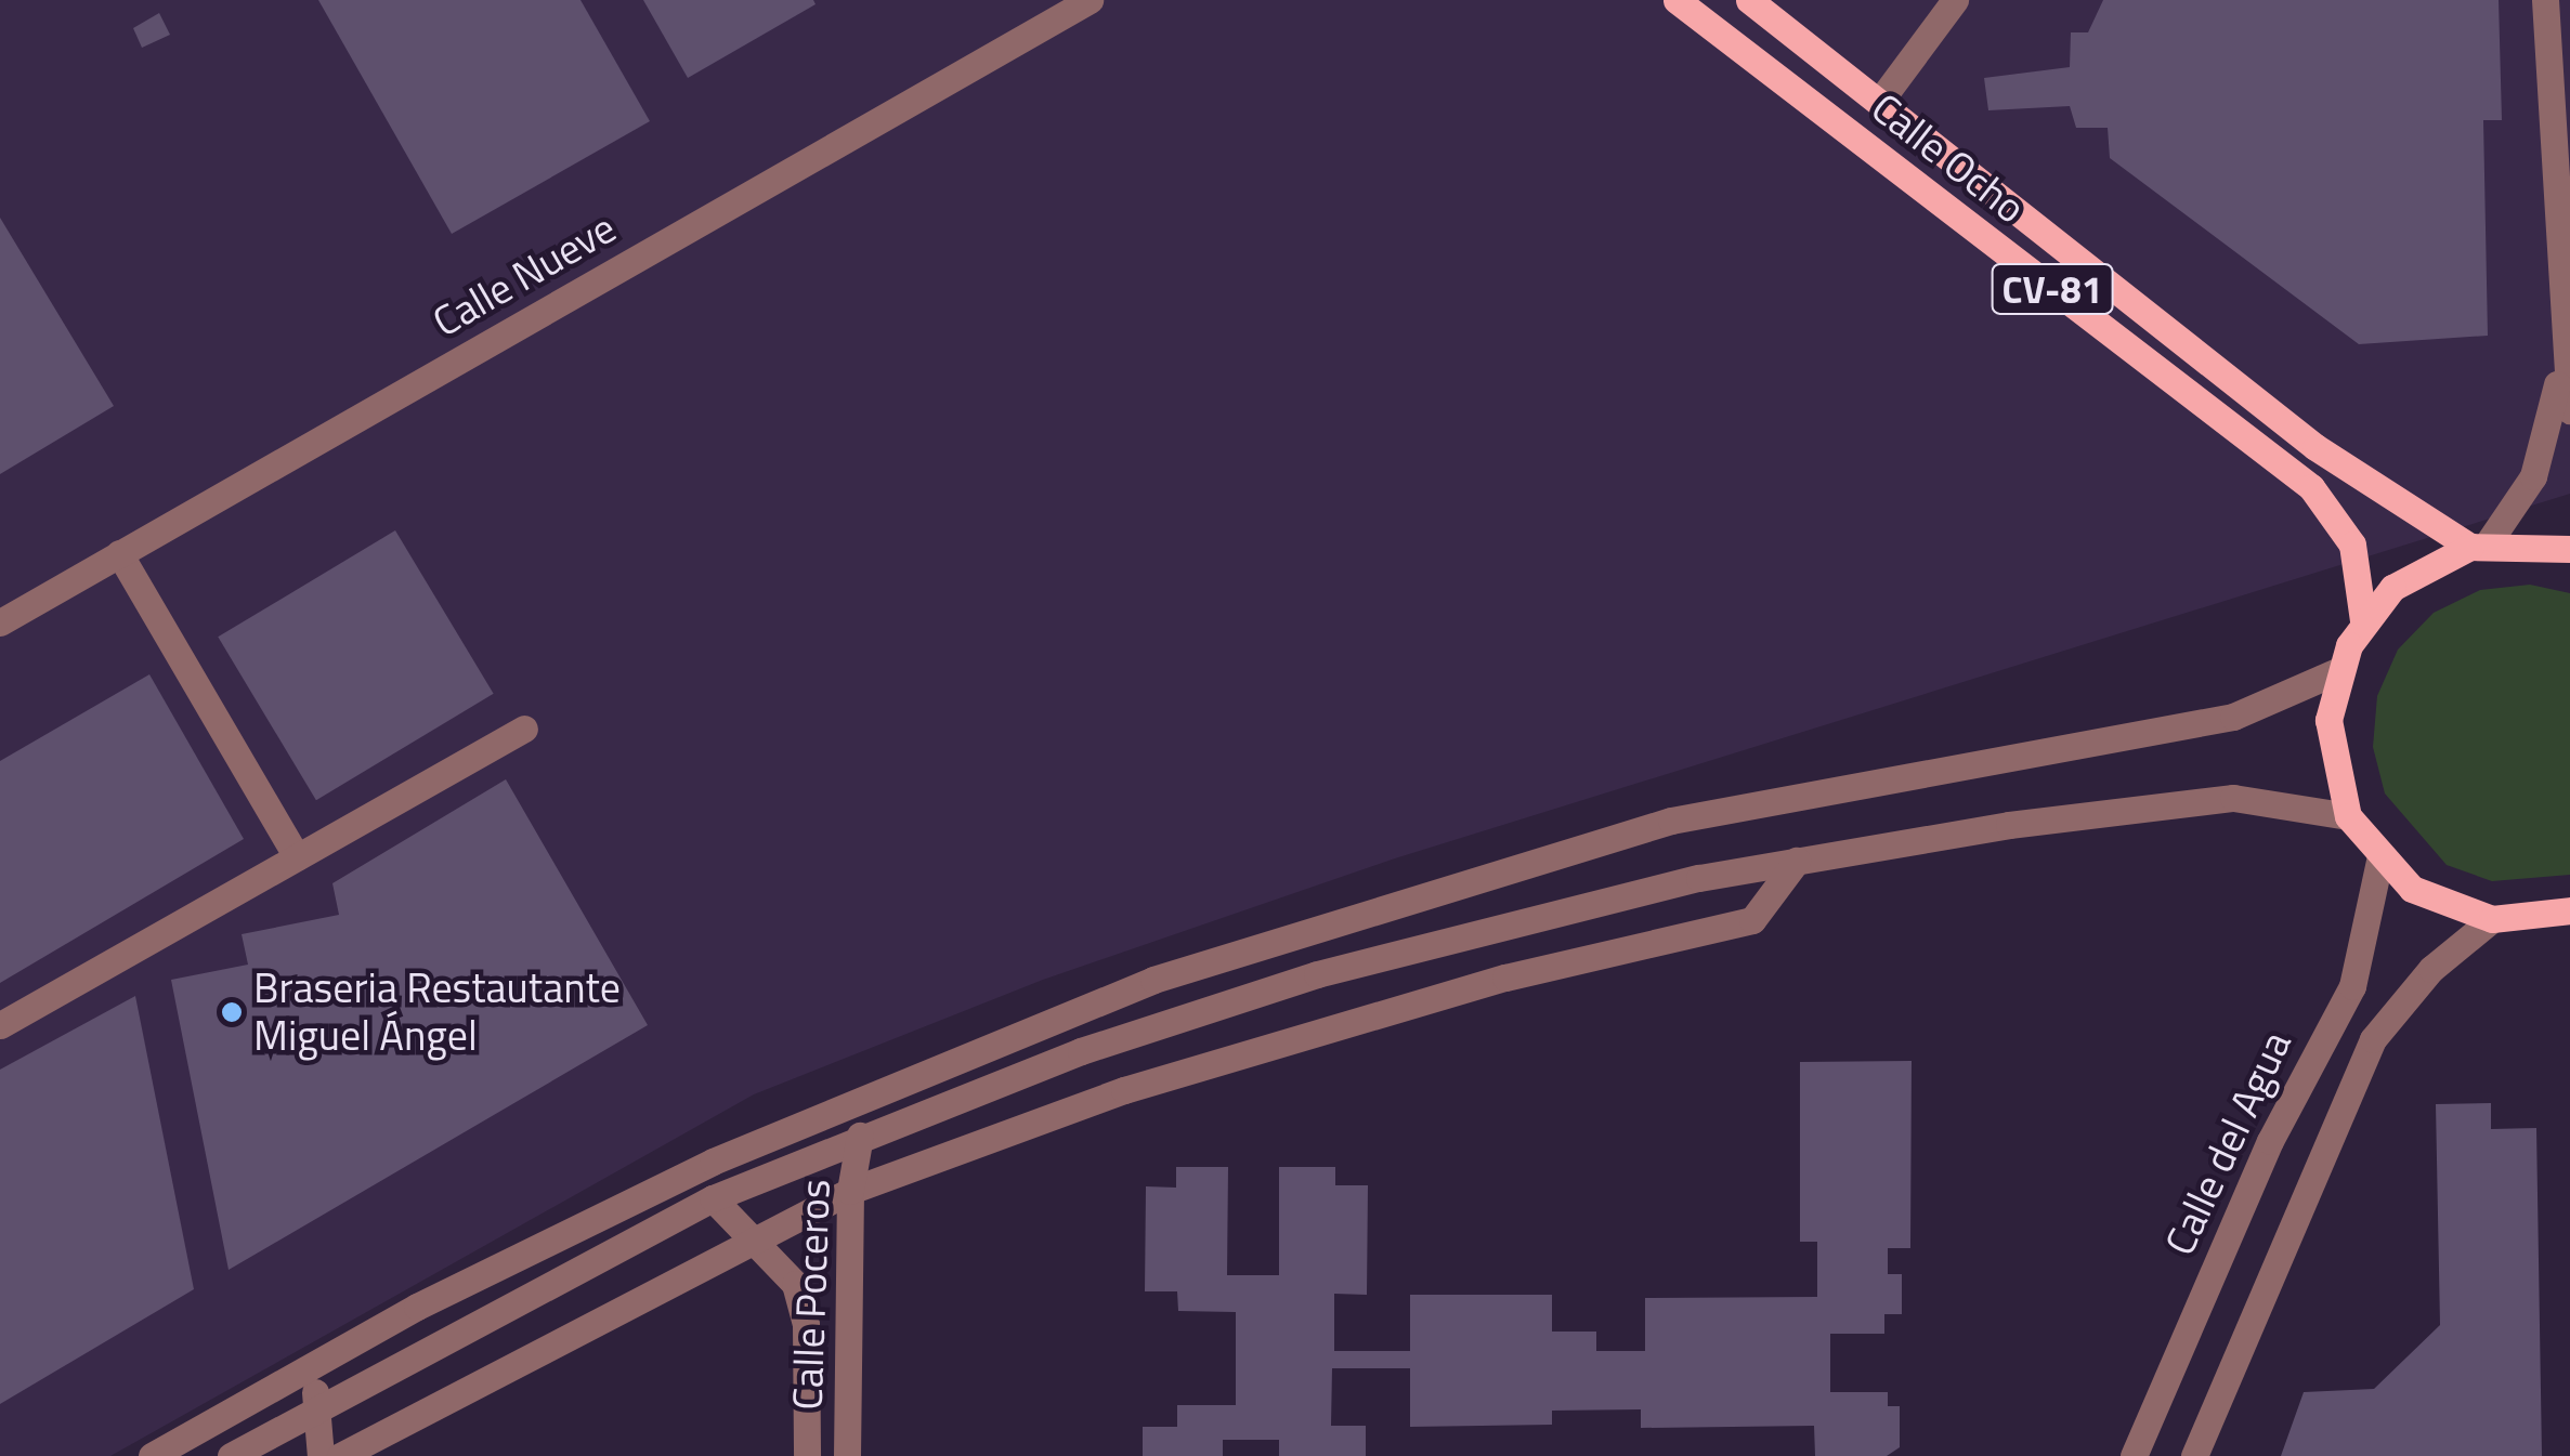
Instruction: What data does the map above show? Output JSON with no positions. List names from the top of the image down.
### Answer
{
  "streets": {
    "main road": ["Calle Ocho", "CV-81"],
    "street": ["Calle Nueve", "Calle del Agua", "Calle Poceros"]
  },
  "places": ["Braseria Restautante Miguel Ángel"]
}
